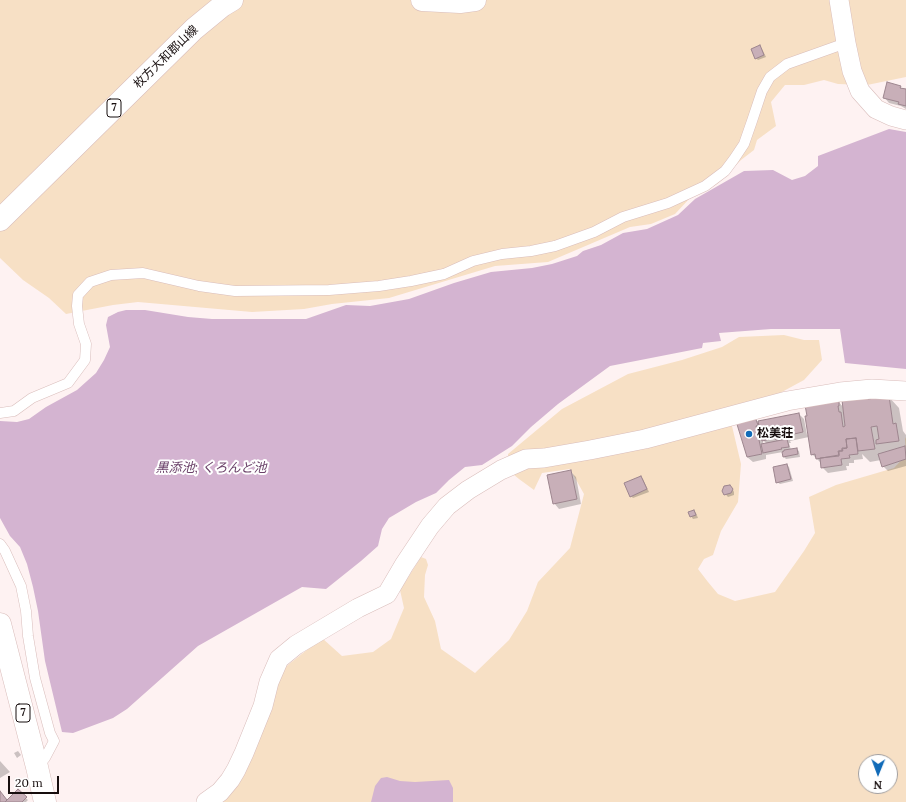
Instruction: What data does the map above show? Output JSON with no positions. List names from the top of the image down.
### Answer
{
  "streets": {
    "main road": ["枚方大和郡山線", "7"]
  },
  "water": ["黒添池; くろんど池"],
  "places": ["松美荘"],
  "scale_bar": "20 m",
  "north": "bottom"
}
